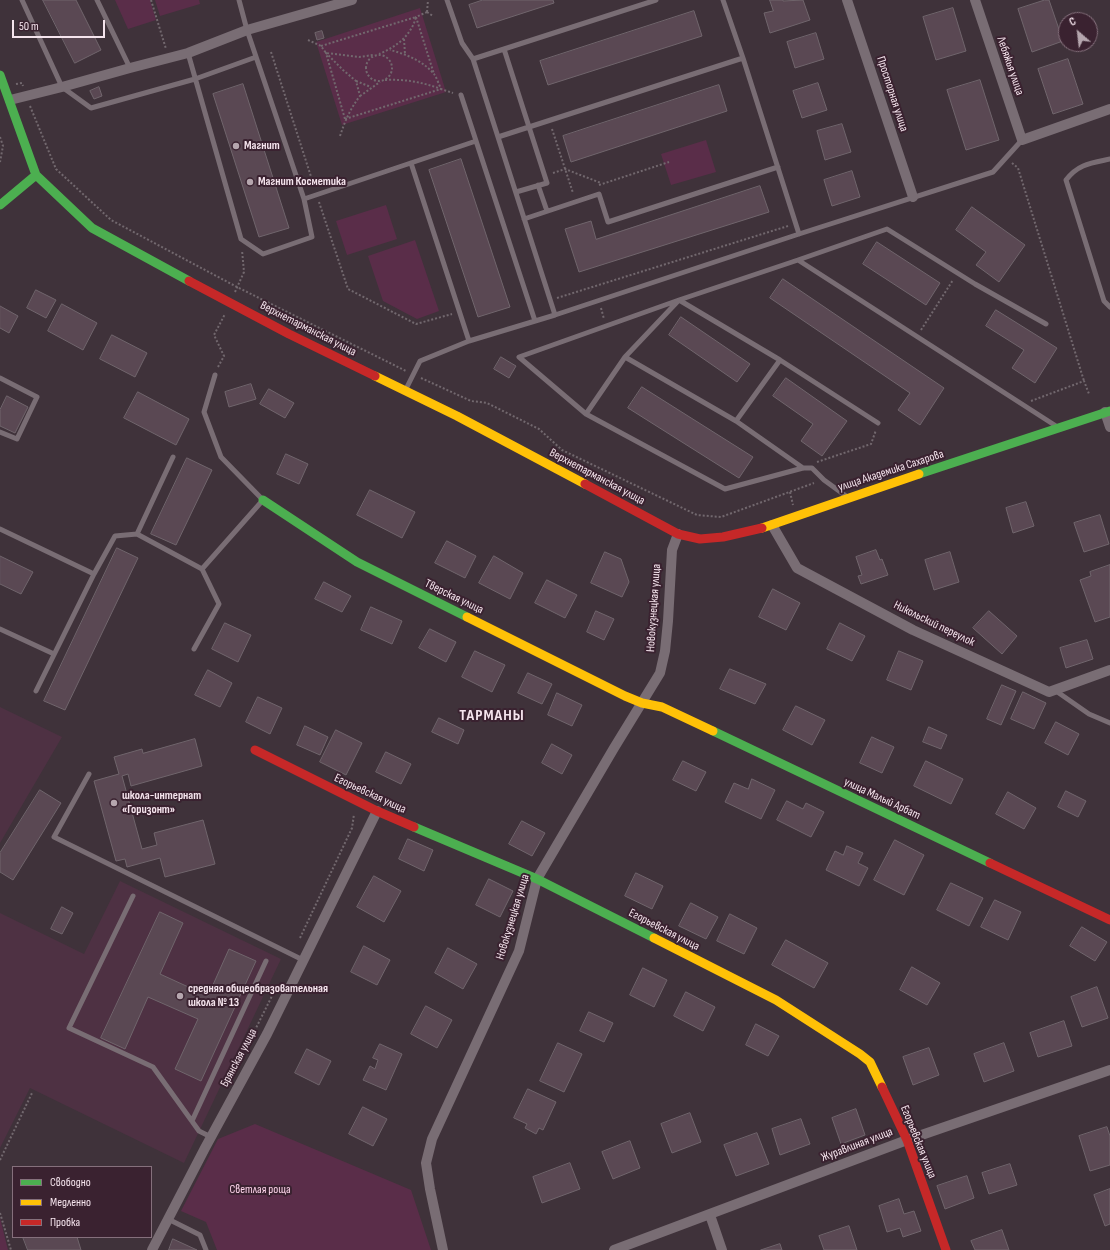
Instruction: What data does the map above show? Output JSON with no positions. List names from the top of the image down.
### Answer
{
  "streets": {
    "street": [
      "Лебяжья улица",
      "Просторная улица",
      "Верхнетарманская улица",
      "улица Академика Сахарова",
      "Тверская улица",
      "Новокузнецкая улица",
      "Никольский переулок",
      "Егорьевская улица",
      "улица Малый Арбат",
      "Брянская улица",
      "Журавлиная улица"
    ]
  },
  "crossings": [
    ["Верхнетарманская улица", "улица Академика Сахарова"],
    ["Верхнетарманская улица", "Новокузнецкая улица"],
    ["улица Академика Сахарова", "Новокузнецкая улица"],
    ["улица Академика Сахарова", "Никольский переулок"],
    ["Тверская улица", "Новокузнецкая улица"],
    ["Тверская улица", "улица Малый Арбат"],
    ["Новокузнецкая улица", "Егорьевская улица"],
    ["Новокузнецкая улица", "улица Малый Арбат"],
    ["Егорьевская улица", "Брянская улица"],
    ["Егорьевская улица", "Журавлиная улица"]
  ],
  "districts": ["ТАРМАНЫ"],
  "parks": ["Светлая роща"],
  "places": [
    "Магнит",
    "Магнит Косметика",
    "школа-интернат «Горизонт»",
    "средняя общеобразовательная школа № 13"
  ],
  "legend": ["Свободно", "Медленно", "Пробка"],
  "scale_bar": "50 m",
  "north": "top left"
}
